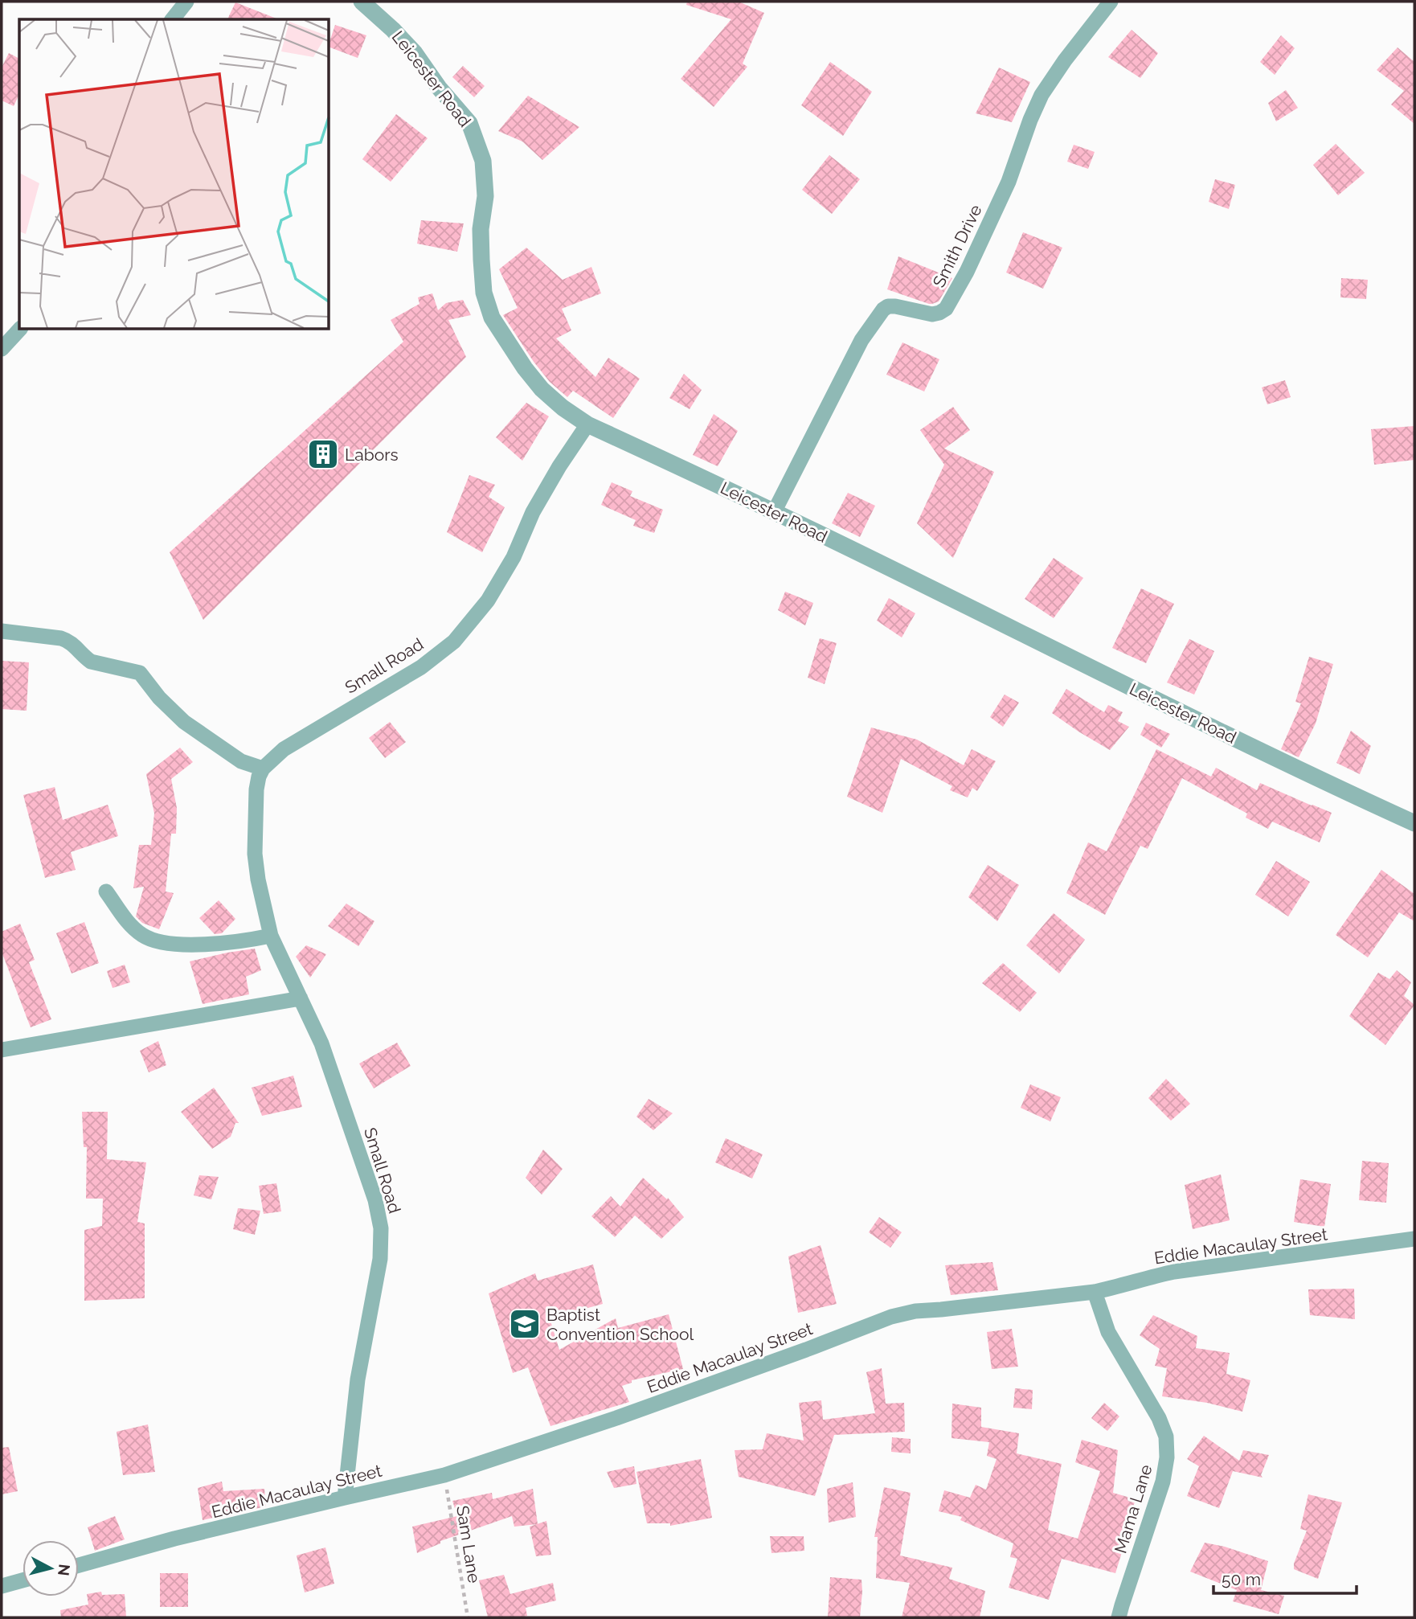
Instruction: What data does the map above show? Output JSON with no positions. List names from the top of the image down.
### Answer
{
  "streets": {
    "street": [
      "Leicester Road",
      "Smith Drive",
      "Small Road",
      "Eddie Macaulay Street",
      "Mama Lane"
    ],
    "path": ["Sam Lane"]
  },
  "crossings": [
    ["Leicester Road", "Smith Drive"],
    ["Leicester Road", "Small Road"],
    ["Small Road", "Eddie Macaulay Street"],
    ["Eddie Macaulay Street", "Mama Lane"],
    ["Eddie Macaulay Street", "Sam Lane"]
  ],
  "places": {
    "building": ["Labors"],
    "school or university": ["Baptist Convention School"]
  },
  "scale_bar": "50 m",
  "north": "right"
}
